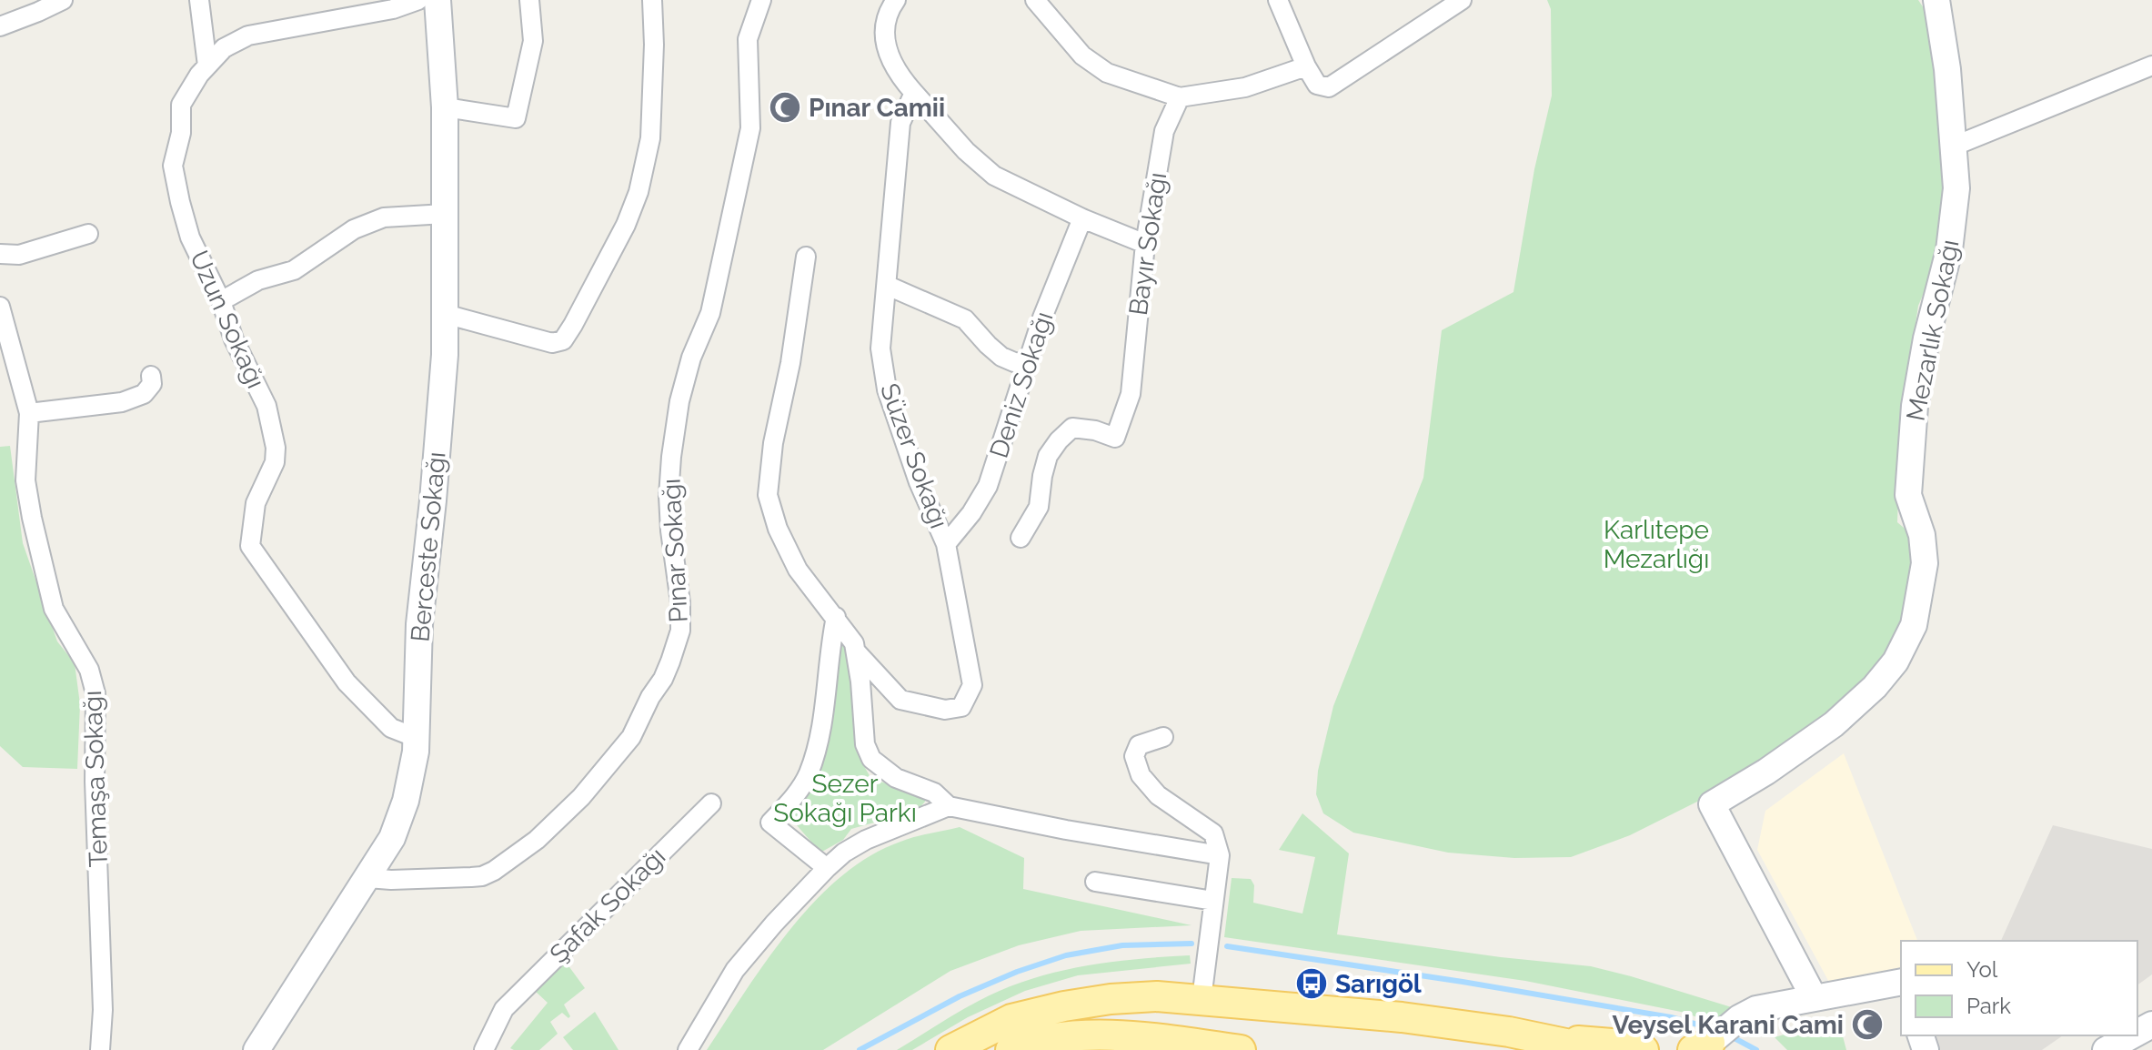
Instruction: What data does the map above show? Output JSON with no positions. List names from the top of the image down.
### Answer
{
  "streets": {
    "street": [
      "Bayır Sokağı",
      "Uzun Sokağı",
      "Mezarlık Sokağı",
      "Deniz Sokağı",
      "Süzer Sokağı",
      "Berceste Sokağı",
      "Pınar Sokağı",
      "Temaşa Sokağı",
      "Şafak Sokağı"
    ]
  },
  "crossings": [
    ["Uzun Sokağı", "Berceste Sokağı"],
    ["Deniz Sokağı", "Süzer Sokağı"],
    ["Berceste Sokağı", "Pınar Sokağı"]
  ],
  "parks": ["Karlıtepe Mezarlığı", "Sezer Sokağı Parkı"],
  "places": {
    "mosque": ["Pınar Camii", "Veysel Karani Cami"],
    "bus stop": ["Sarıgöl"]
  },
  "legend": ["Yol", "Park"]
}
